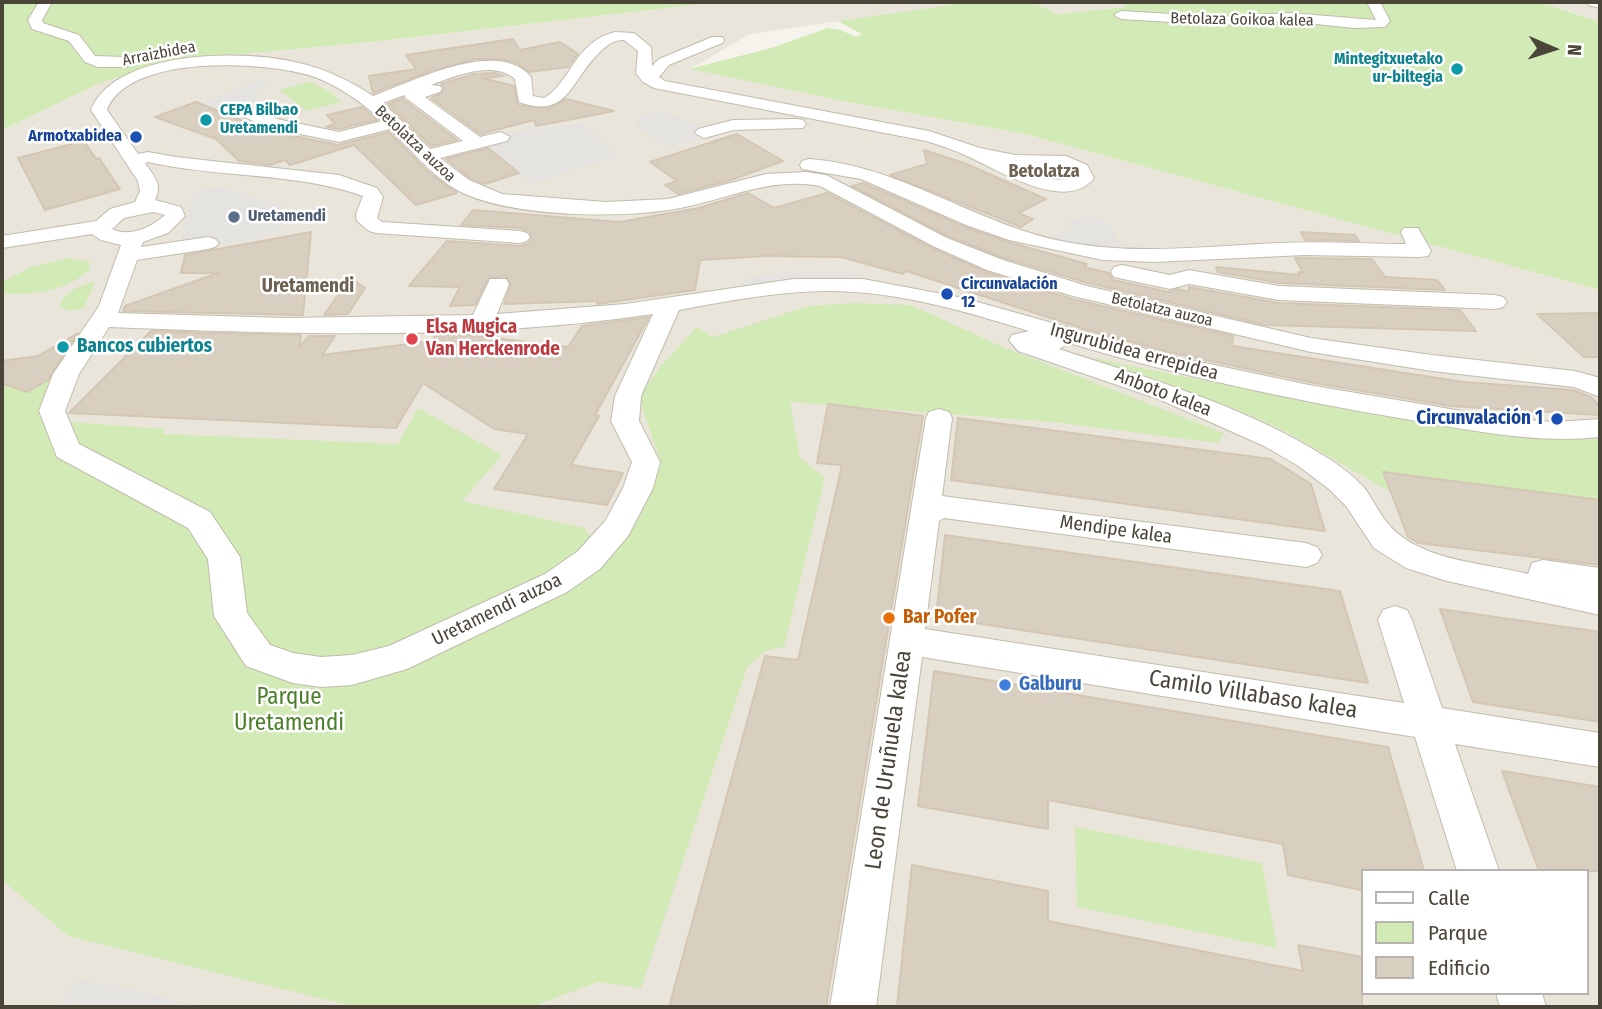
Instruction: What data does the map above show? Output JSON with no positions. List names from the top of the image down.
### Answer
{
  "streets": {
    "street": [
      "Betolaza Goikoa kalea",
      "Arraizbidea",
      "Betolatza auzoa",
      "Ingurubidea errepidea",
      "Anboto kalea",
      "Mendipe kalea",
      "Uretamendi auzoa",
      "Camilo Villabaso kalea",
      "Leon de Uruñuela kalea"
    ]
  },
  "crossings": [
    ["Ingurubidea errepidea", "Anboto kalea"],
    ["Ingurubidea errepidea", "Uretamendi auzoa"],
    ["Mendipe kalea", "Leon de Uruñuela kalea"],
    ["Camilo Villabaso kalea", "Leon de Uruñuela kalea"]
  ],
  "districts": ["Betolatza", "Uretamendi"],
  "parks": ["Parque Uretamendi"],
  "places": [
    "Mintegitxuetako ur-biltegia",
    "CEPA Bilbao Uretamendi",
    "Armotxabidea",
    "Uretamendi",
    "Circunvalación 12",
    "Elsa Mugica Van Herckenrode",
    "Bancos cubiertos",
    "Circunvalación 1",
    "Bar Pofer",
    "Galburu"
  ],
  "legend": ["Calle", "Parque", "Edificio"],
  "north": "right"
}
